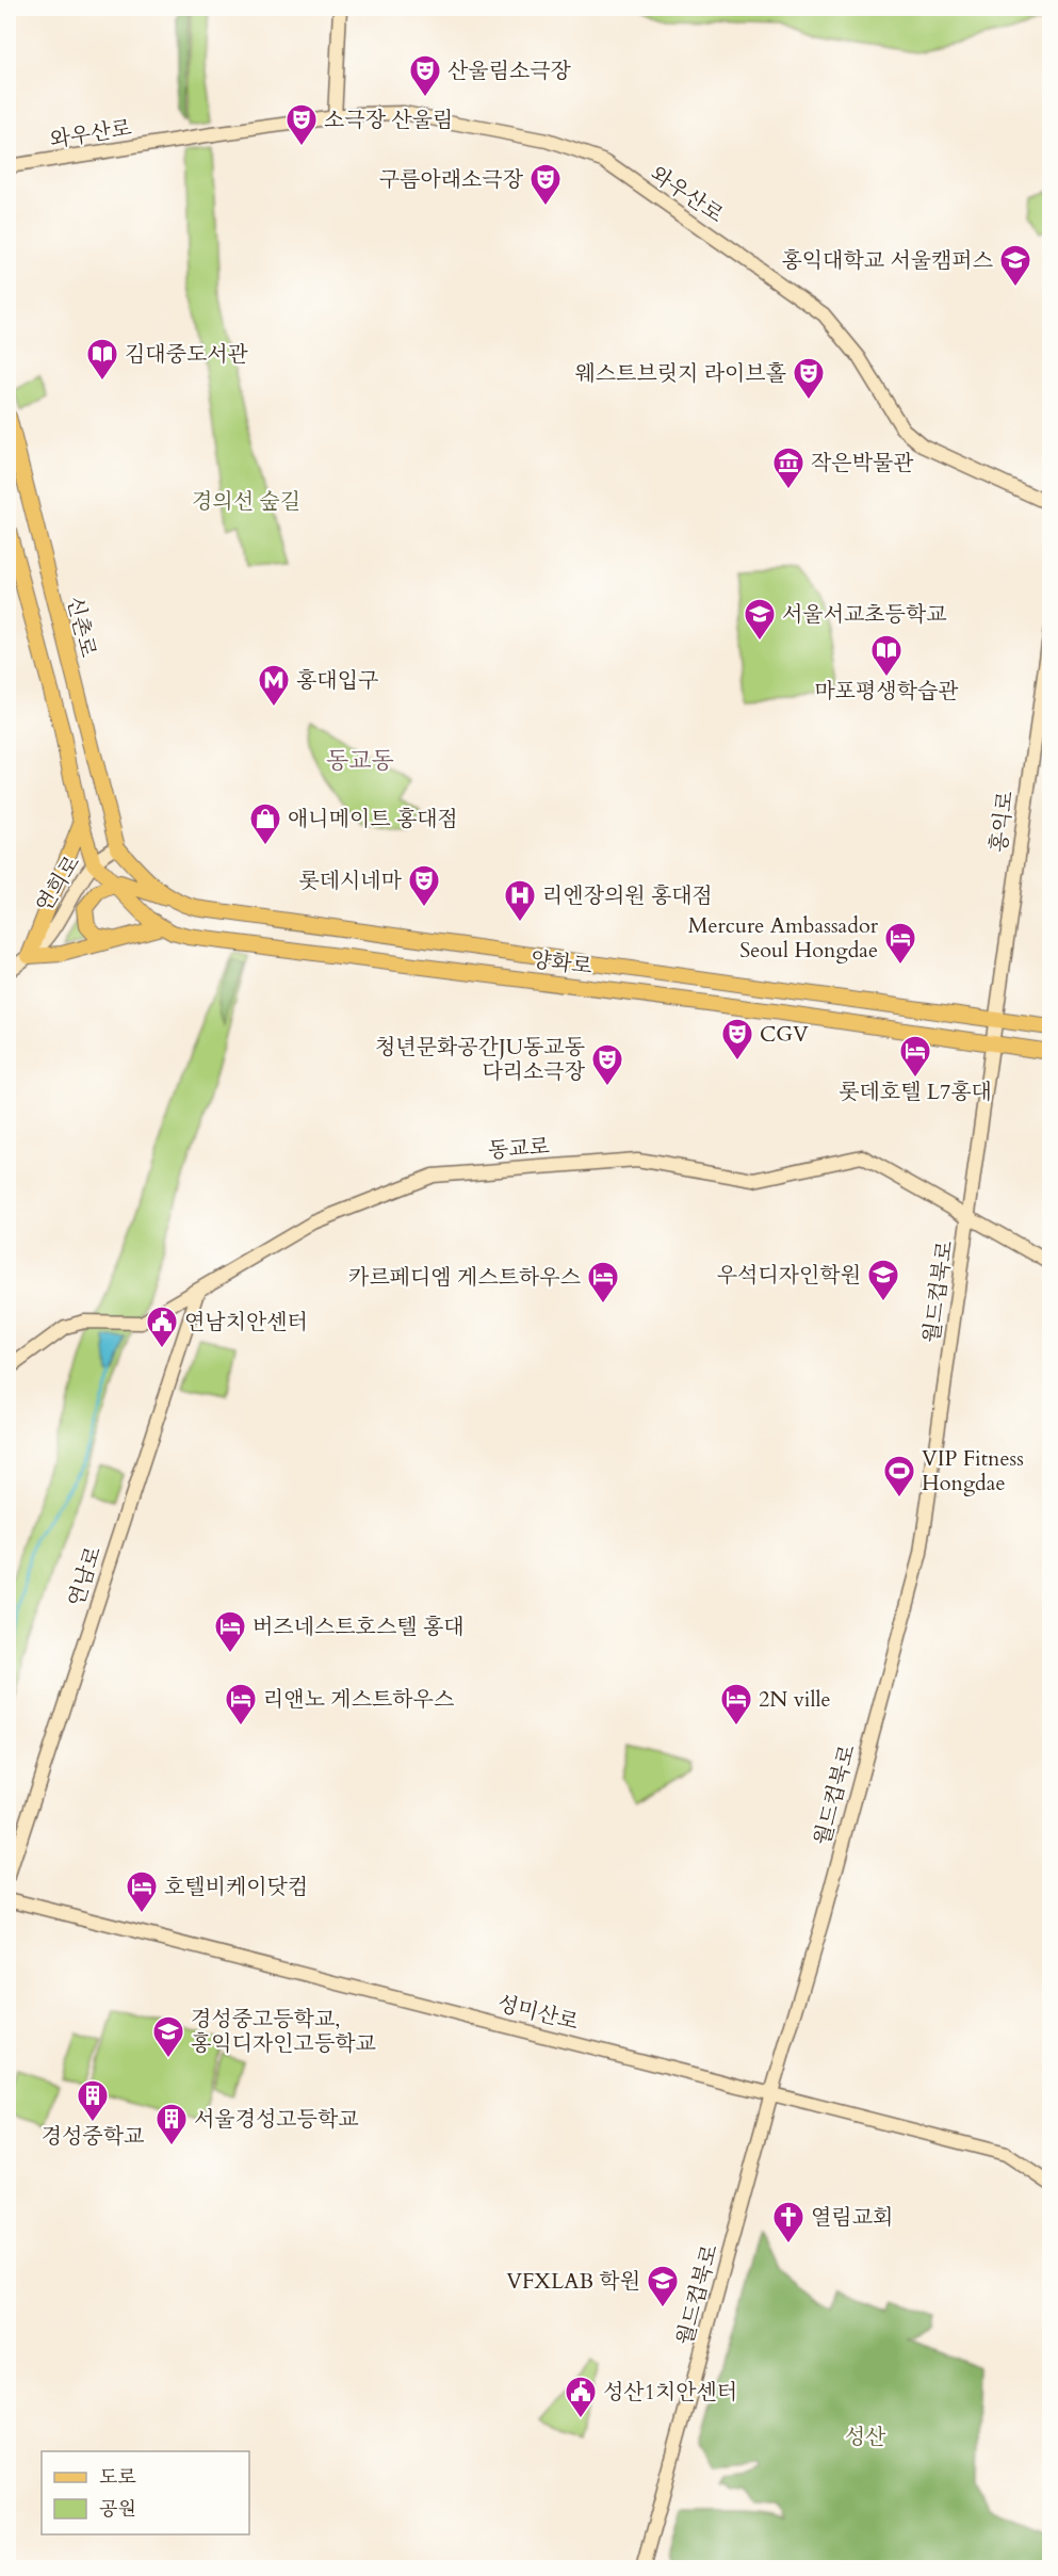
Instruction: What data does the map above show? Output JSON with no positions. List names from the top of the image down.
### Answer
{
  "streets": {
    "main road": ["신촌로", "양화로"],
    "street": [
      "와우산로",
      "홍익로",
      "연희로",
      "동교로",
      "월드컵북로",
      "연남로",
      "성미산로"
    ]
  },
  "crossings": [
    ["신촌로", "연희로"],
    ["신촌로", "양화로"],
    ["홍익로", "양화로"],
    ["홍익로", "월드컵북로"],
    ["연희로", "양화로"],
    ["양화로", "월드컵북로"],
    ["동교로", "월드컵북로"],
    ["동교로", "연남로"],
    ["월드컵북로", "성미산로"]
  ],
  "districts": ["동교동"],
  "parks": ["경의선 숲길", "성산"],
  "places": {
    "theatre": [
      "산울림소극장",
      "소극장 산울림",
      "구름아래소극장",
      "웨스트브릿지 라이브홀",
      "롯데시네마",
      "CGV",
      "청년문화공간JU동교동 다리소극장"
    ],
    "school or university": [
      "홍익대학교 서울캠퍼스",
      "서울서교초등학교",
      "우석디자인학원",
      "경성중고등학교, 홍익디자인고등학교",
      "VFXLAB 학원"
    ],
    "library": ["김대중도서관", "마포평생학습관"],
    "museum": ["작은박물관"],
    "metro station": ["홍대입구"],
    "shop": ["애니메이트 홍대점"],
    "hospital": ["리엔장의원 홍대점"],
    "hotel": [
      "Mercure Ambassador Seoul Hongdae",
      "롯데호텔 L7홍대",
      "카르페디엠 게스트하우스",
      "버즈네스트호스텔 홍대",
      "리앤노 게스트하우스",
      "2N ville",
      "호텔비케이닷컴"
    ],
    "public building": ["연남치안센터", "성산1치안센터"],
    "sports": ["VIP Fitness Hongdae"],
    "building": ["경성중학교", "서울경성고등학교"],
    "church": ["열림교회"]
  },
  "legend": ["도로", "공원"]
}
